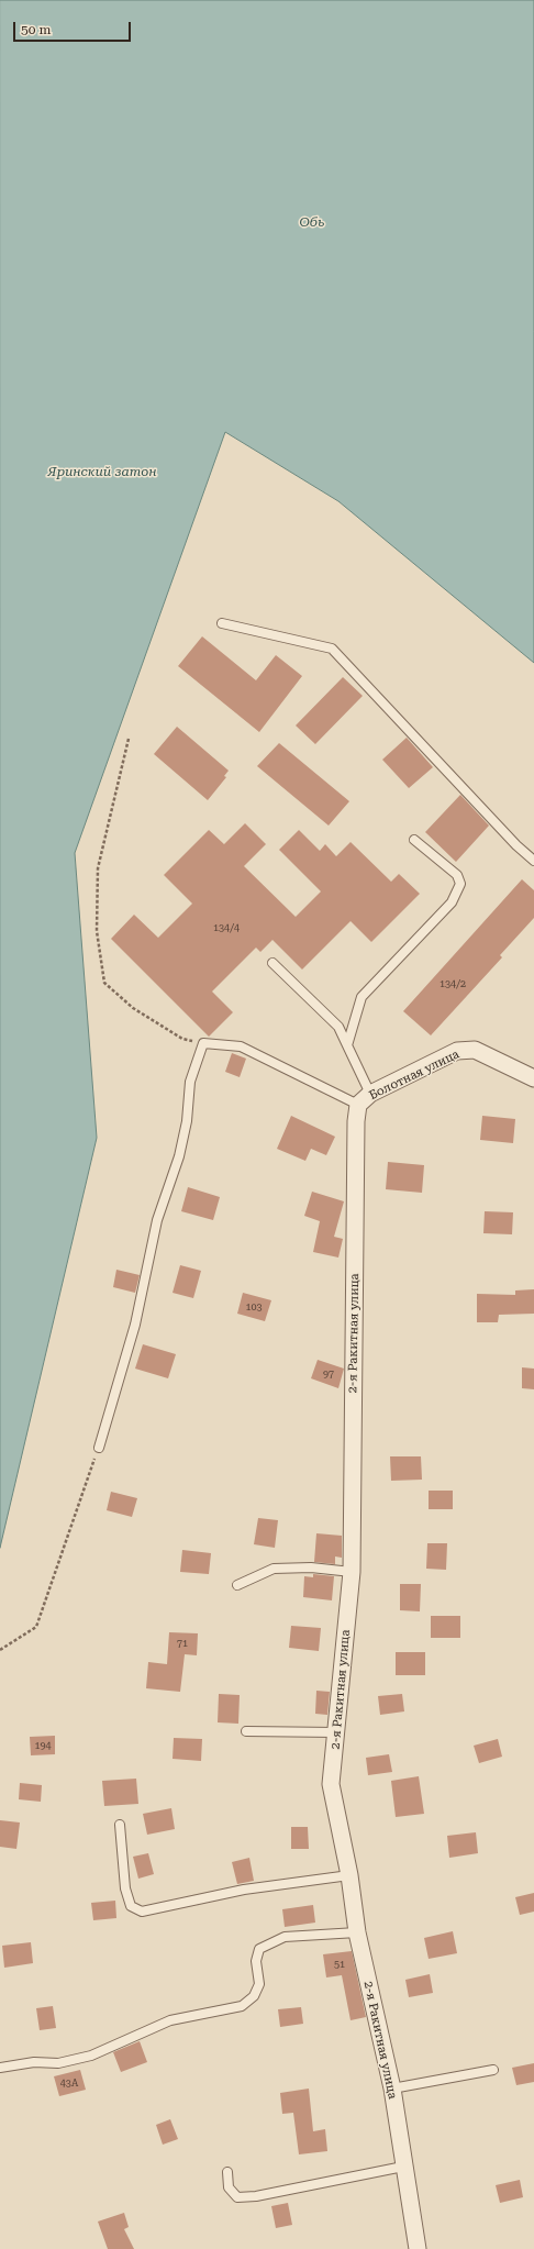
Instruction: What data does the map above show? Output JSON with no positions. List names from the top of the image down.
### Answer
{
  "streets": {
    "street": ["Болотная улица", "2-я Ракитная улица"]
  },
  "crossings": [
    ["Болотная улица", "2-я Ракитная улица"]
  ],
  "water": ["Обь", "Яринский затон"],
  "house_numbers": [
    "134/4",
    "134/2",
    "103",
    "97",
    "71",
    "194",
    "51",
    "43А"
  ],
  "scale_bar": "50 m"
}
